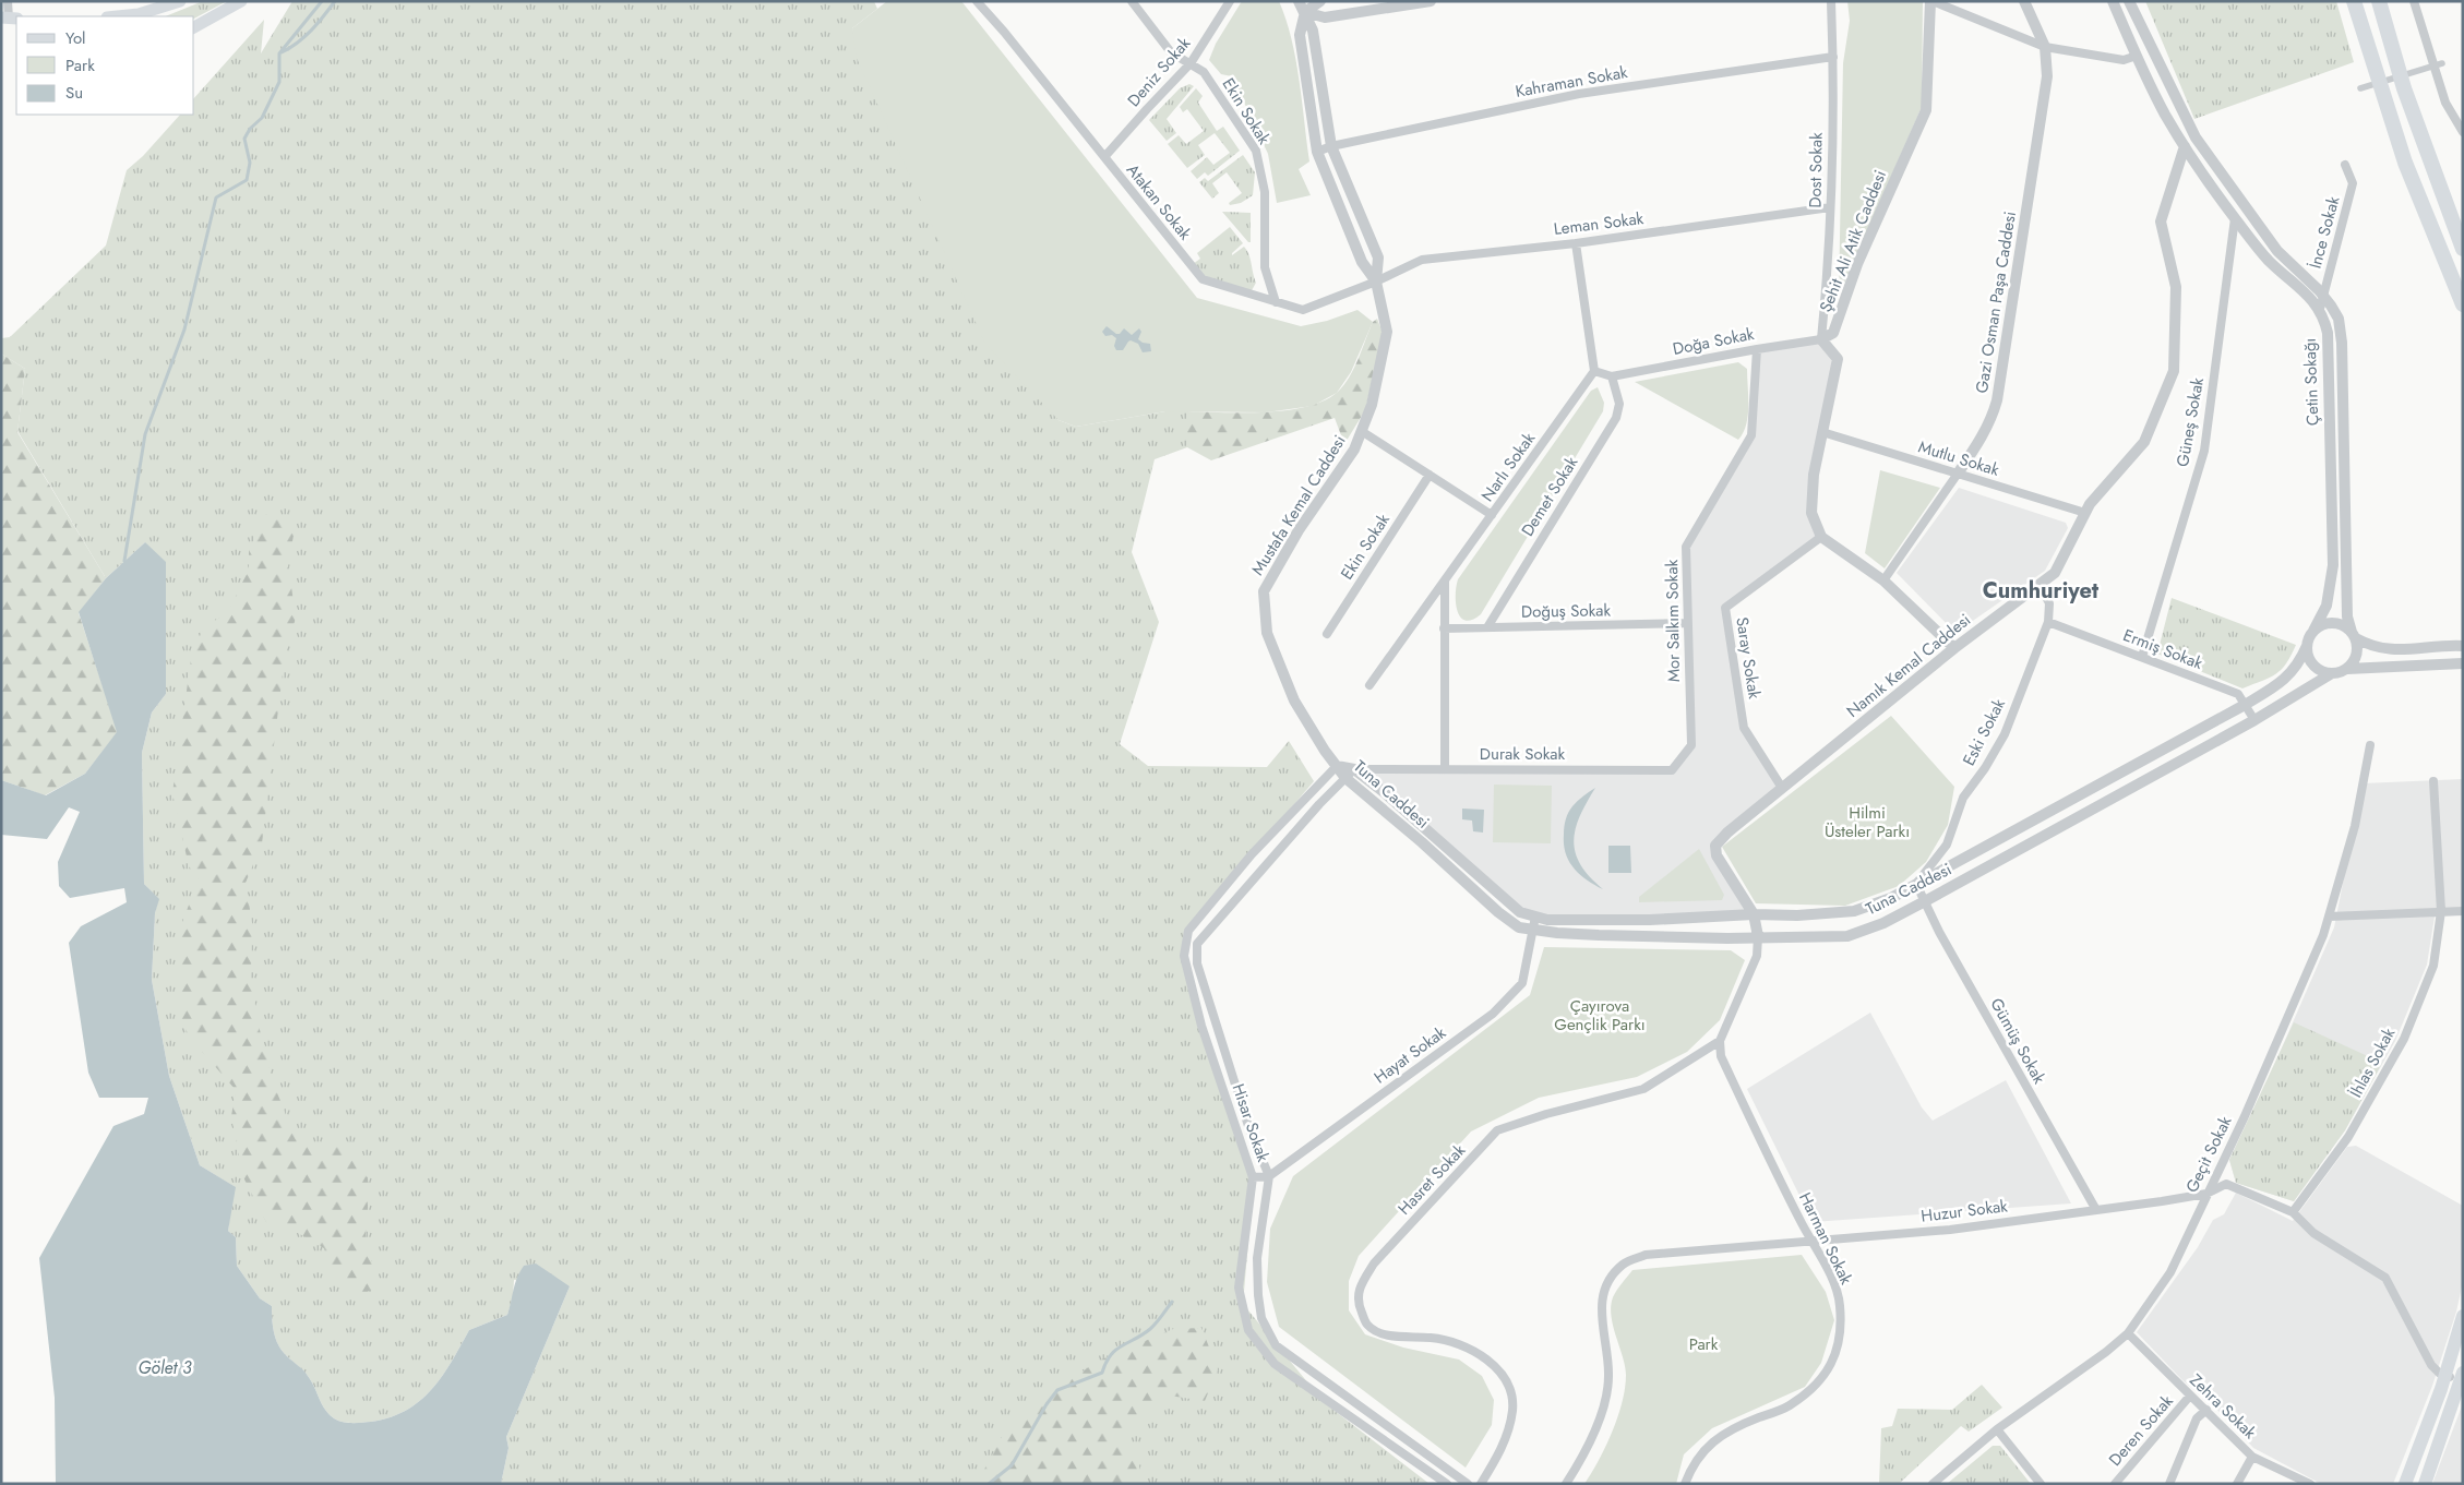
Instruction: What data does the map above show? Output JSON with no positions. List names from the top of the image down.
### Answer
{
  "streets": {
    "street": [
      "Deniz Sokak",
      "Kahraman Sokak",
      "Ekin Sokak",
      "Dost Sokak",
      "Atakan Sokak",
      "Leman Sokak",
      "İnce Sokak",
      "Şehit Ali Atik Caddesi",
      "Gazi Osman Paşa Caddesi",
      "Doğa Sokak",
      "Çetin Sokağı",
      "Güneş Sokak",
      "Mutlu Sokak",
      "Narlı Sokak",
      "Demet Sokak",
      "Mustafa Kemal Caddesi",
      "Doğuş Sokak",
      "Mor Salkım Sokak",
      "Ermiş Sokak",
      "Saray Sokak",
      "Namık Kemal Caddesi",
      "Eski Sokak",
      "Durak Sokak",
      "Tuna Caddesi",
      "Gümüş Sokak",
      "Hayat Sokak",
      "İhlas Sokak",
      "Hisar Sokak",
      "Geçit Sokak",
      "Hasret Sokak",
      "Huzur Sokak",
      "Harman Sokak",
      "Zehra Sokak",
      "Deren Sokak"
    ]
  },
  "crossings": [
    ["Deniz Sokak", "Ekin Sokak"],
    ["Deniz Sokak", "Atakan Sokak"],
    ["Kahraman Sokak", "Dost Sokak"],
    ["Kahraman Sokak", "Mustafa Kemal Caddesi"],
    ["Ekin Sokak", "Atakan Sokak"],
    ["Dost Sokak", "Leman Sokak"],
    ["Dost Sokak", "Şehit Ali Atik Caddesi"],
    ["Dost Sokak", "Doğa Sokak"],
    ["Atakan Sokak", "Leman Sokak"],
    ["Atakan Sokak", "Mustafa Kemal Caddesi"],
    ["Leman Sokak", "Mustafa Kemal Caddesi"],
    ["İnce Sokak", "Çetin Sokağı"],
    ["Şehit Ali Atik Caddesi", "Doğa Sokak"],
    ["Gazi Osman Paşa Caddesi", "Mutlu Sokak"],
    ["Doğa Sokak", "Demet Sokak"],
    ["Doğa Sokak", "Mor Salkım Sokak"],
    ["Çetin Sokağı", "Tuna Caddesi"],
    ["Güneş Sokak", "Ermiş Sokak"],
    ["Mutlu Sokak", "Namık Kemal Caddesi"],
    ["Demet Sokak", "Doğuş Sokak"],
    ["Mustafa Kemal Caddesi", "Tuna Caddesi"],
    ["Mustafa Kemal Caddesi", "Hisar Sokak"],
    ["Doğuş Sokak", "Mor Salkım Sokak"],
    ["Mor Salkım Sokak", "Durak Sokak"],
    ["Ermiş Sokak", "Eski Sokak"],
    ["Ermiş Sokak", "Tuna Caddesi"],
    ["Saray Sokak", "Namık Kemal Caddesi"],
    ["Namık Kemal Caddesi", "Eski Sokak"],
    ["Namık Kemal Caddesi", "Tuna Caddesi"],
    ["Eski Sokak", "Tuna Caddesi"],
    ["Eski Sokak", "Gümüş Sokak"],
    ["Durak Sokak", "Tuna Caddesi"],
    ["Tuna Caddesi", "Gümüş Sokak"],
    ["Tuna Caddesi", "Hayat Sokak"],
    ["Tuna Caddesi", "Hisar Sokak"],
    ["Gümüş Sokak", "Huzur Sokak"],
    ["Hayat Sokak", "Hisar Sokak"],
    ["İhlas Sokak", "Huzur Sokak"],
    ["Geçit Sokak", "Huzur Sokak"],
    ["Geçit Sokak", "Zehra Sokak"],
    ["Hasret Sokak", "Harman Sokak"],
    ["Huzur Sokak", "Harman Sokak"],
    ["Zehra Sokak", "Deren Sokak"]
  ],
  "districts": ["Cumhuriyet"],
  "water": ["Gölet 3"],
  "parks": ["Hilmi Üsteler Parkı", "Çayırova Gençlik Parkı", "Park"],
  "legend": ["Yol", "Park", "Su"]
}
